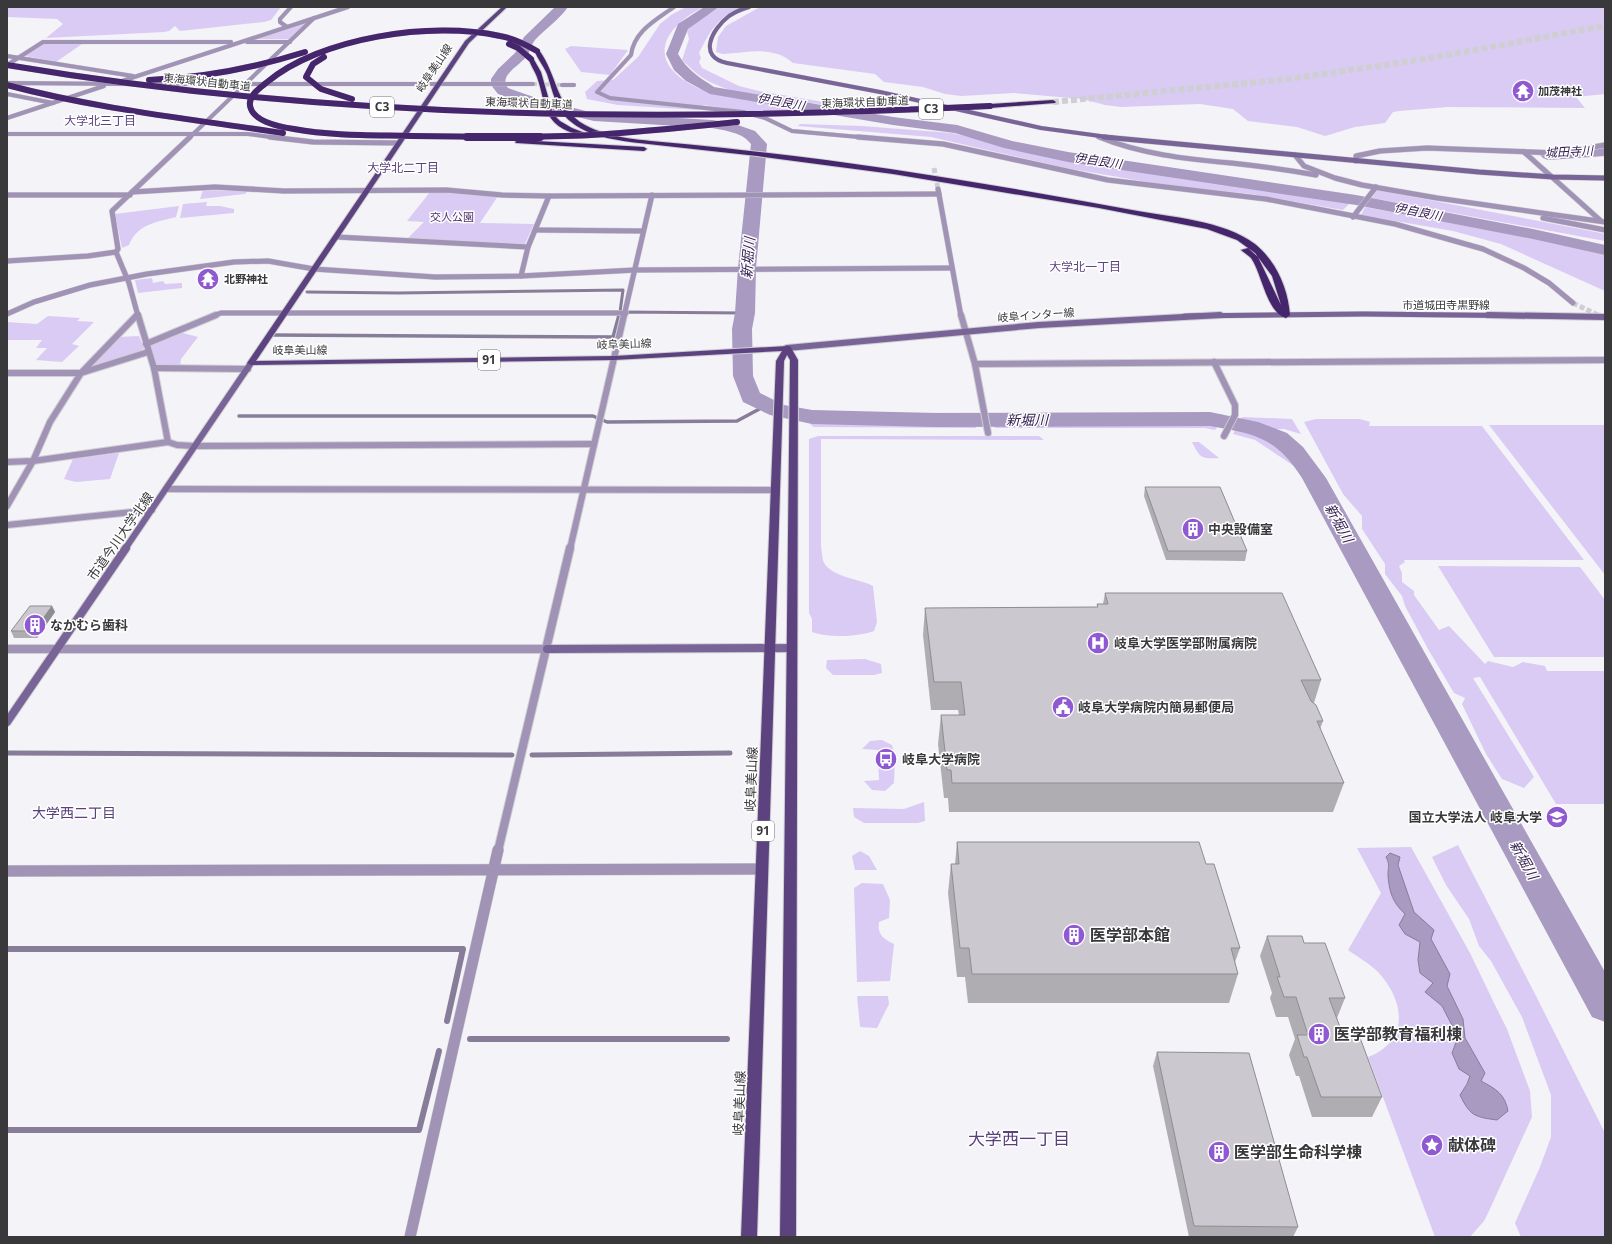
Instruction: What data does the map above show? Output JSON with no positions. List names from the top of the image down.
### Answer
{
  "streets": {
    "highway": ["東海環状自動車道", "C3"],
    "main road": ["岐阜美山線", "91"],
    "street": ["市道城田寺黒野線", "岐阜インター線", "市道今川大学北線"]
  },
  "crossings": [
    ["岐阜美山線", "岐阜インター線"],
    ["岐阜美山線", "91"],
    ["岐阜美山線", "市道今川大学北線"],
    ["市道城田寺黒野線", "岐阜インター線"],
    ["岐阜インター線", "91"]
  ],
  "districts": [
    "大学北三丁目",
    "大学北二丁目",
    "大学北一丁目",
    "大学西二丁目",
    "大学西一丁目"
  ],
  "water": ["伊自良川", "城田寺川", "新堀川"],
  "parks": ["交人公園"],
  "places": {
    "temple": ["加茂神社", "北野神社"],
    "building": [
      "中央設備室",
      "なかむら歯科",
      "医学部本館",
      "医学部教育福利棟",
      "医学部生命科学棟"
    ],
    "hospital": ["岐阜大学医学部附属病院"],
    "public building": ["岐阜大学病院内簡易郵便局"],
    "bus stop": ["岐阜大学病院"],
    "school or university": ["国立大学法人 岐阜大学"],
    "place": ["献体碑"]
  }
}
